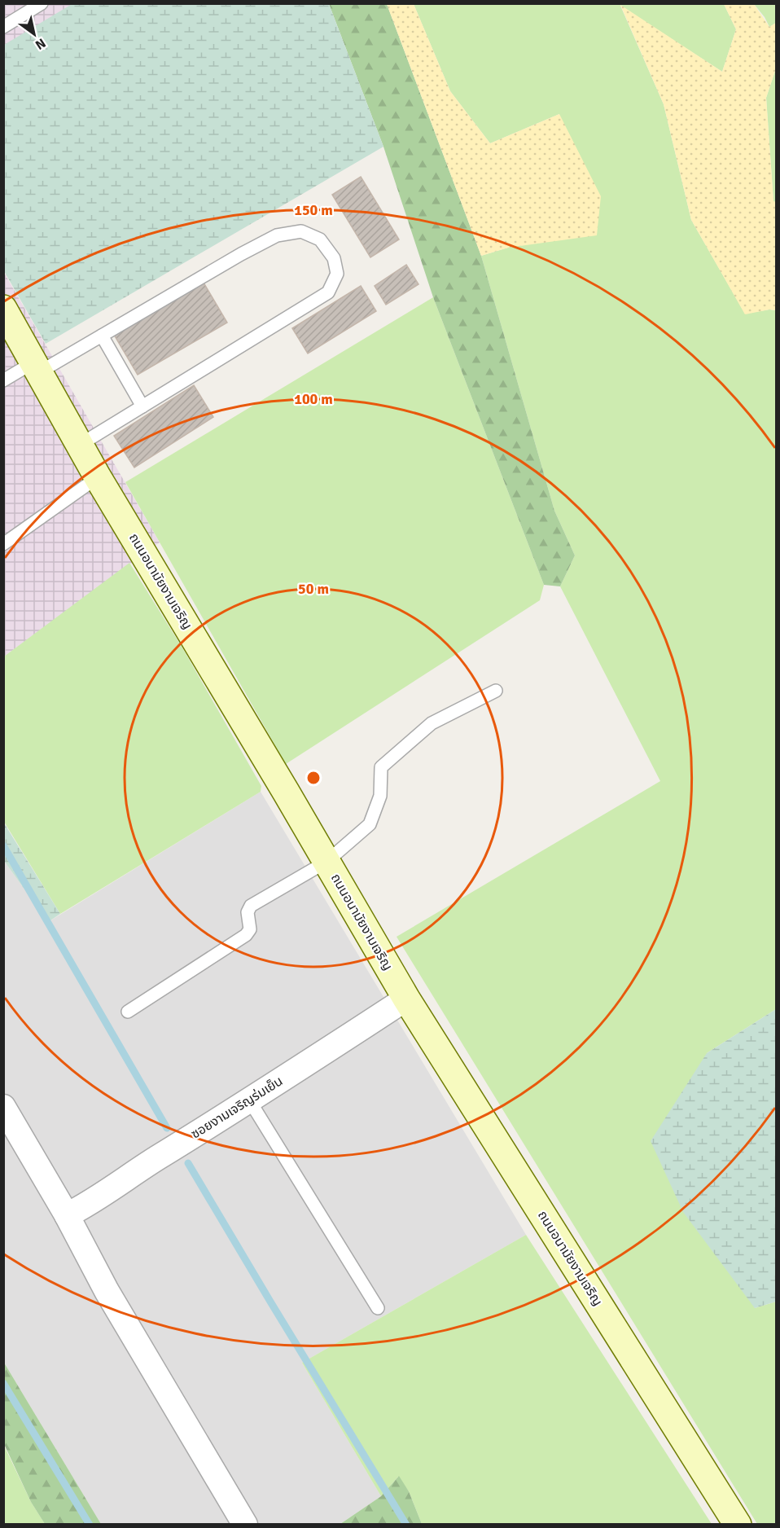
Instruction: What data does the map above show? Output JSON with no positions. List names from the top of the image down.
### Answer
{
  "streets": {
    "street": ["ถนนอนามัยงามเจริญ", "ซอยงามเจริญร่มเย็น"]
  },
  "crossings": [
    ["ถนนอนามัยงามเจริญ", "ซอยงามเจริญร่มเย็น"]
  ],
  "north": "bottom right",
  "rings": ["150 m", "100 m", "50 m"]
}
